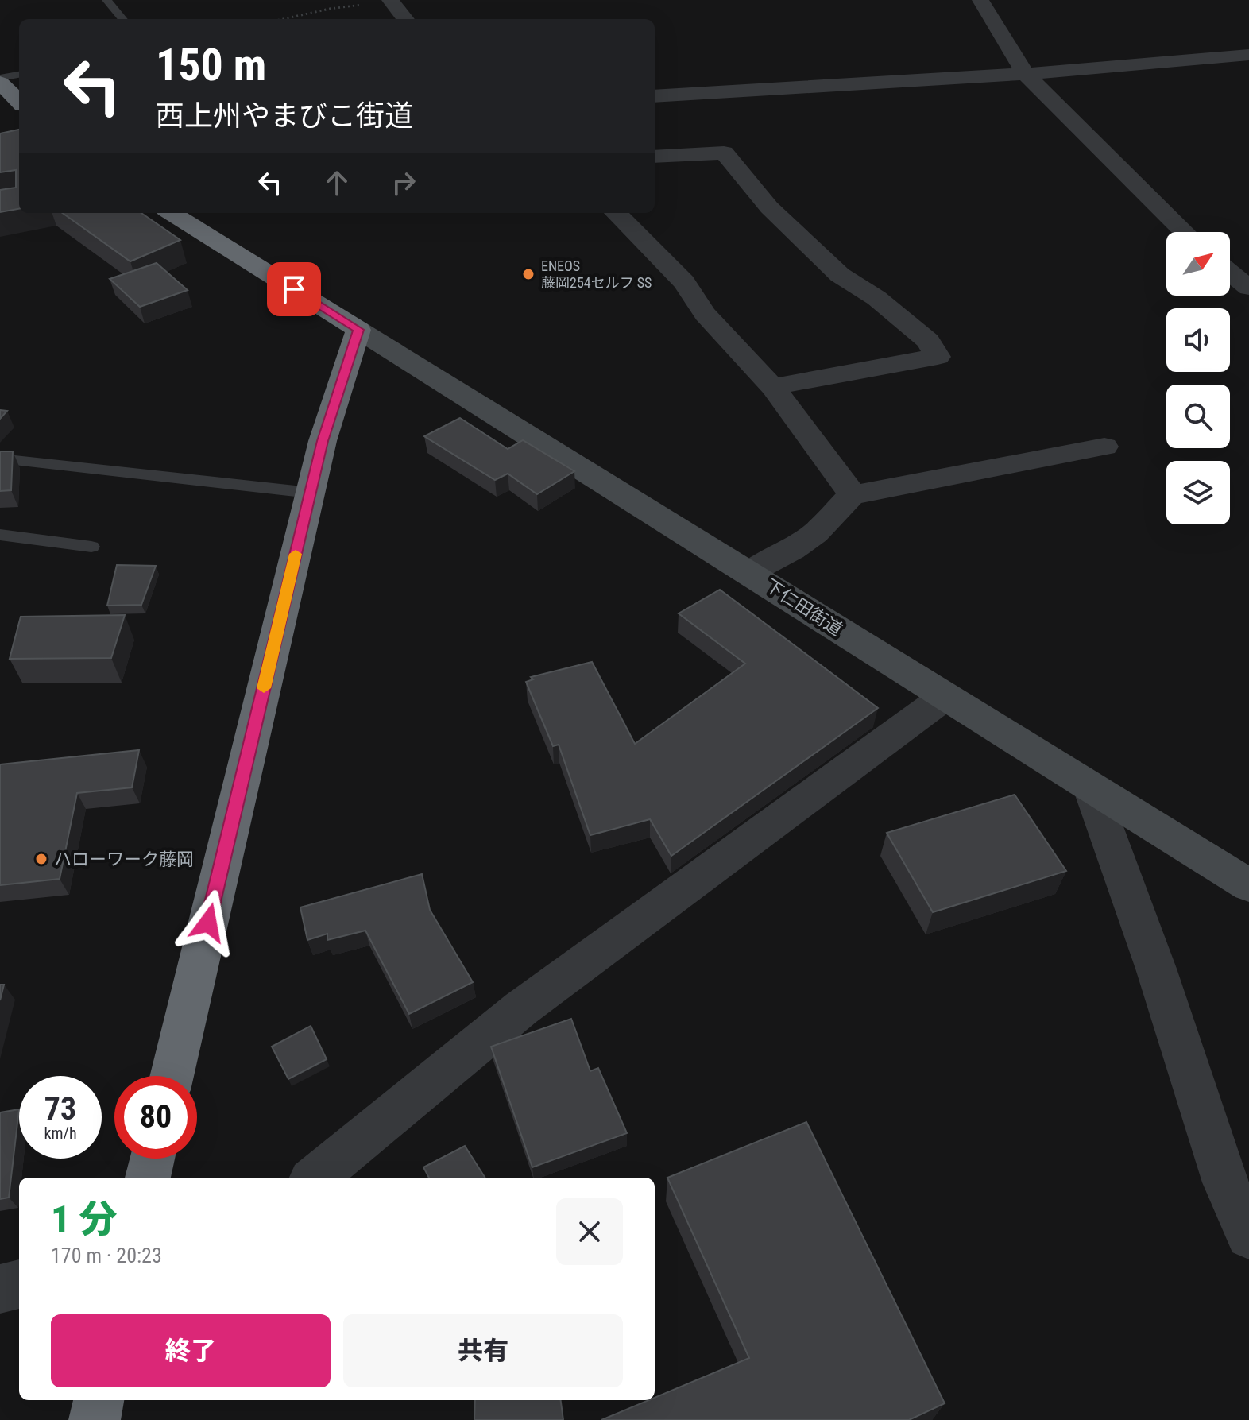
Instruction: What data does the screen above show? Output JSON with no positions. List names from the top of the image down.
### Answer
{
  "streets": {
    "street": ["下仁田街道"]
  },
  "places": ["ENEOS 藤岡254セルフ SS", "ハローワーク藤岡"],
  "north": "top right",
  "page": {
    "turn": ["150 m", "西上州やまびこ街道"],
    "speed": "73 km/h",
    "limit": "80",
    "heading": ["1 分", "170 m · 20:23"],
    "buttons": ["終了", "共有"]
  }
}
